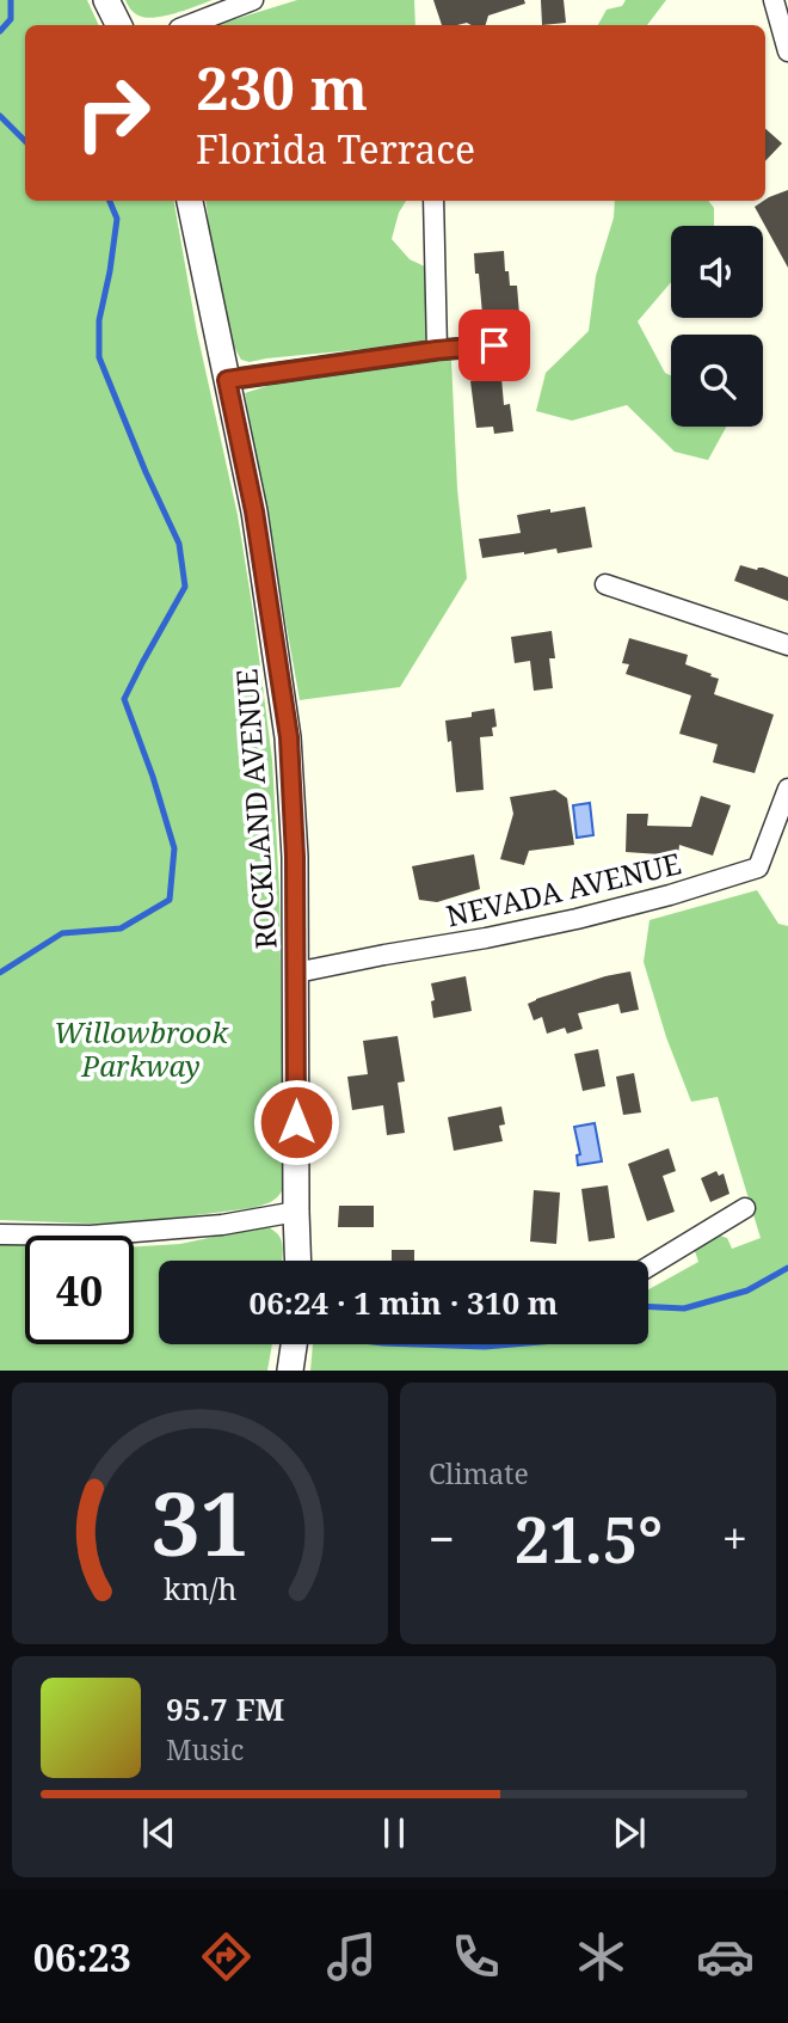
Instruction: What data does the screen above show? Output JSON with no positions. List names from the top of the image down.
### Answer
{
  "streets": {
    "street": ["ROCKLAND AVENUE", "NEVADA AVENUE"]
  },
  "crossings": [
    ["ROCKLAND AVENUE", "NEVADA AVENUE"]
  ],
  "parks": ["Willowbrook Parkway"],
  "page": {
    "turn": ["230 m", "Florida Terrace"],
    "limit": "40",
    "trip": "06:24 · 1 min · 310 m",
    "tile": "Climate",
    "heat": ["−", "21.5°", "+"],
    "song": ["95.7 FM", "Music"],
    "tabs": "06:23",
    "gauge": ["31", "km/h"]
  }
}
